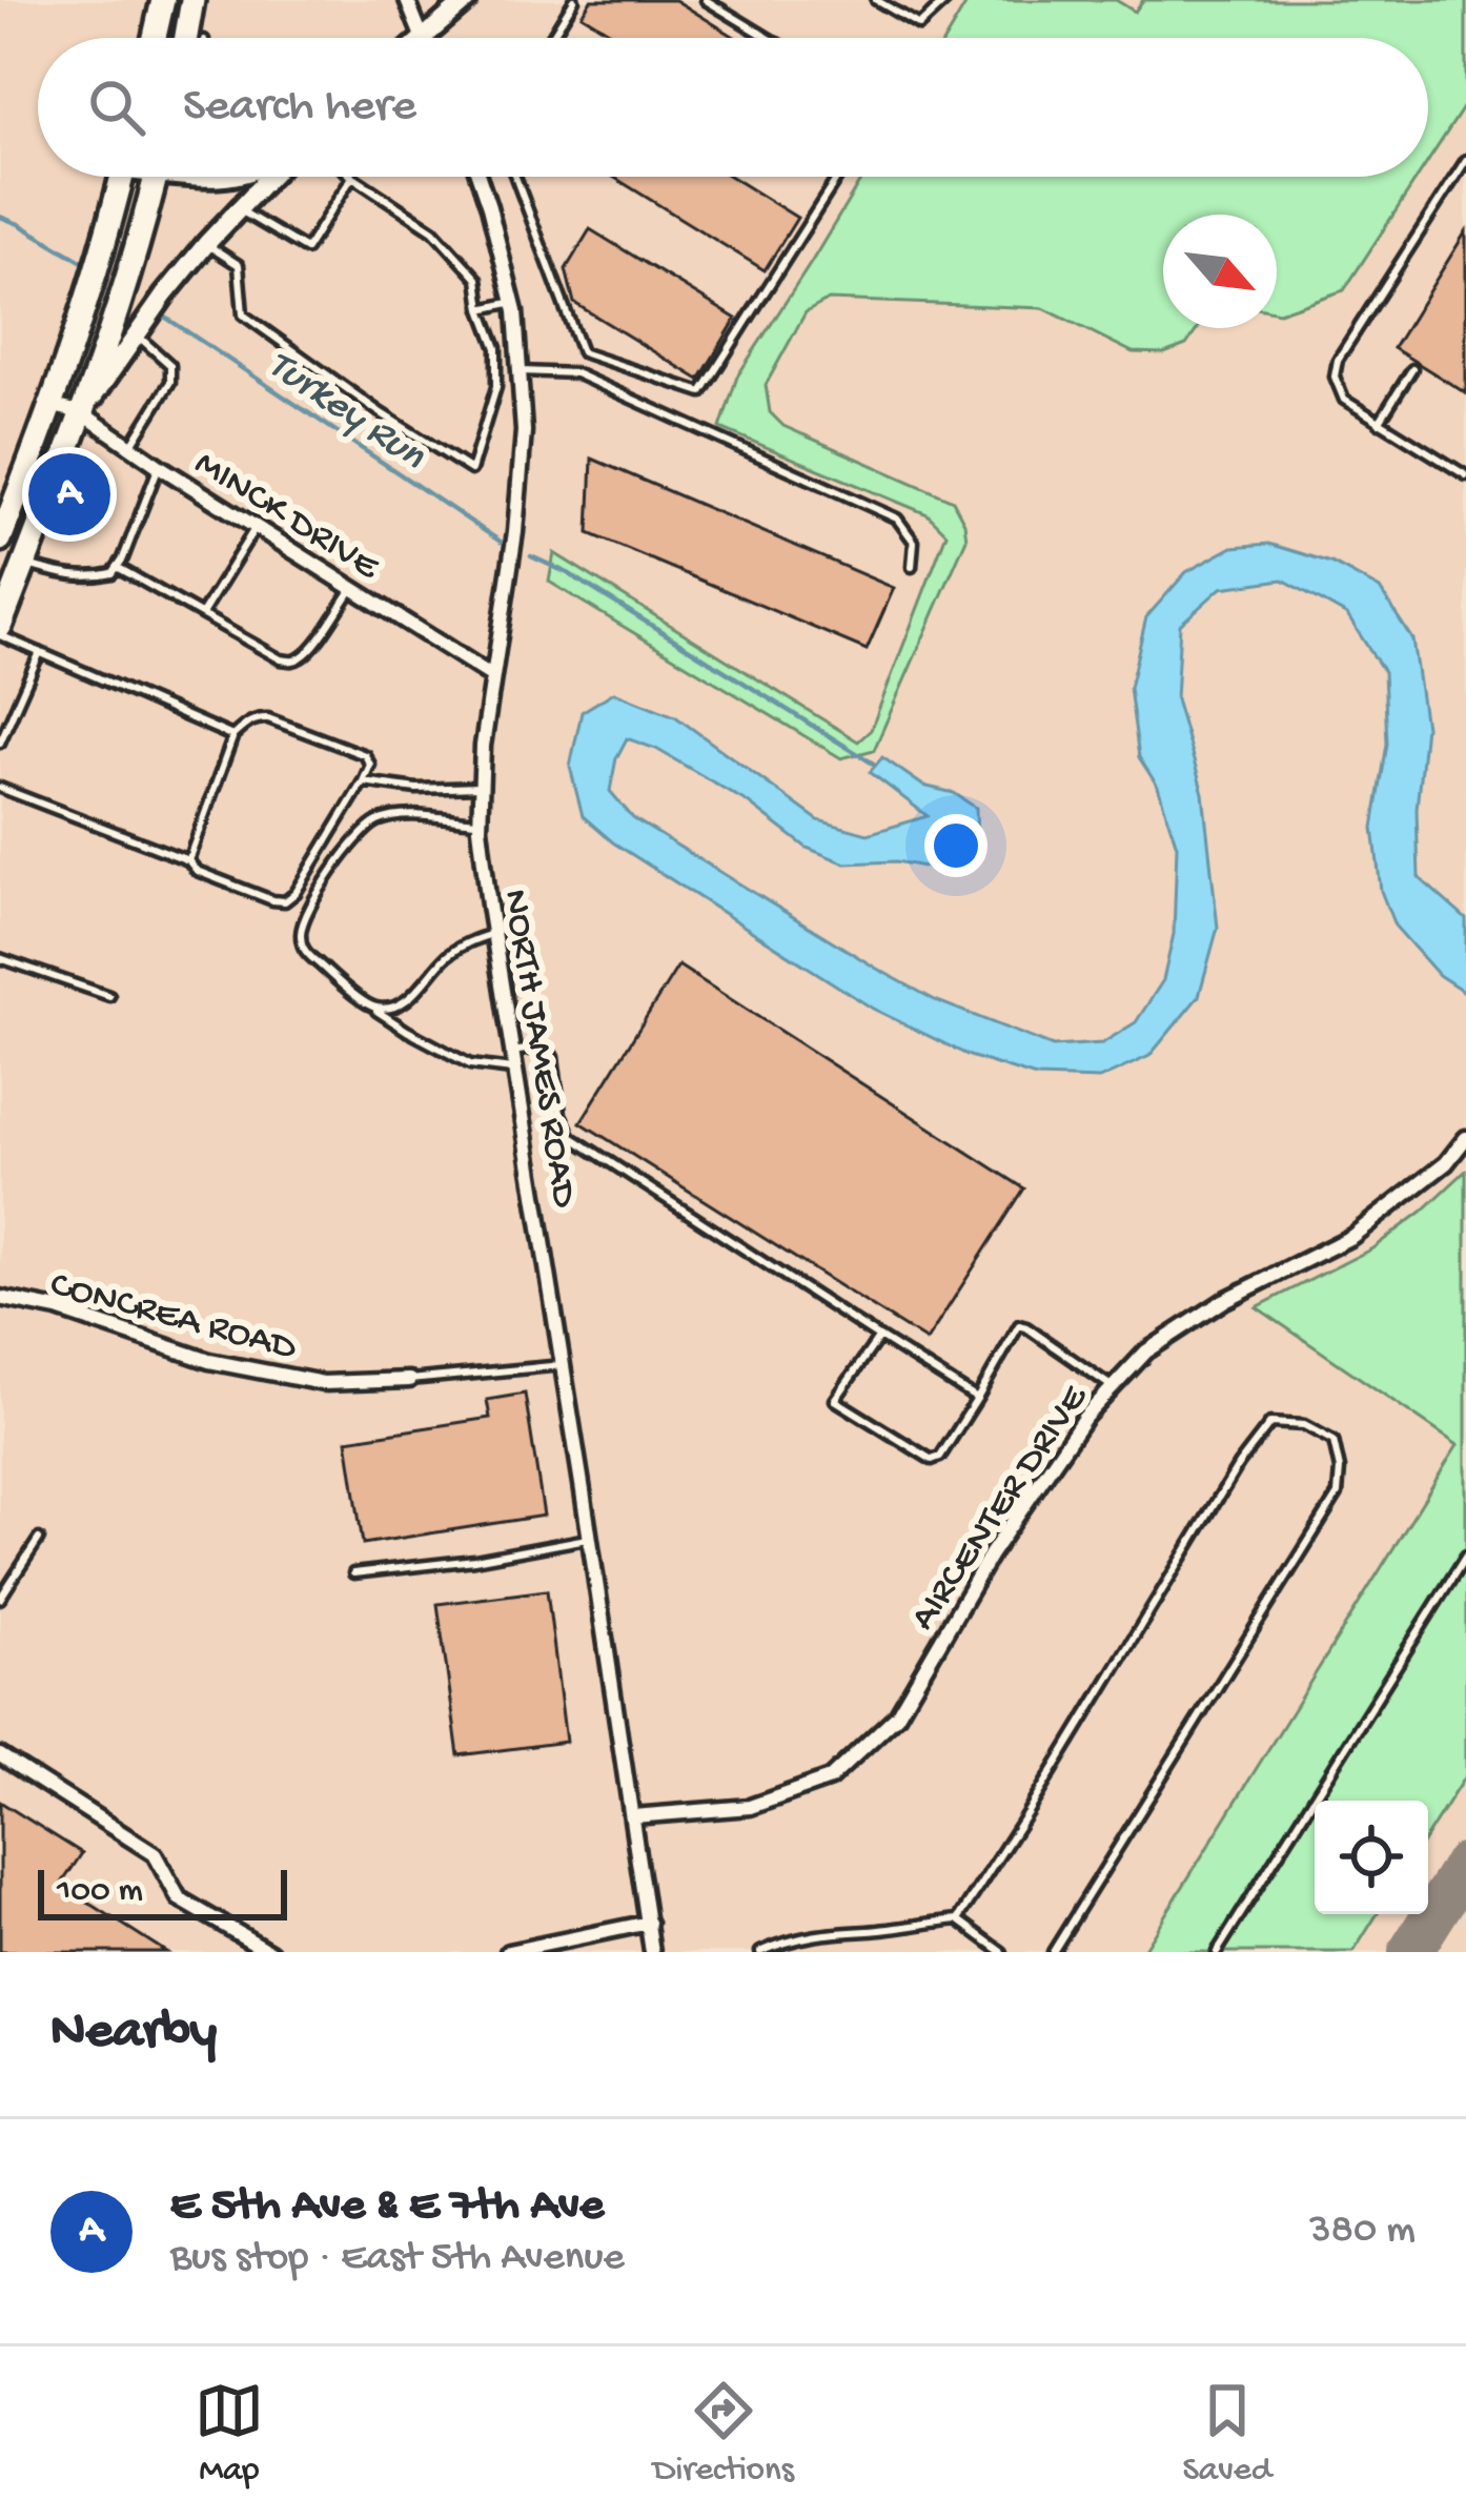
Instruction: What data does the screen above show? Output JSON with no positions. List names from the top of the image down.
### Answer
{
  "streets": {
    "street": [
      "MINCK DRIVE",
      "NORTH JAMES ROAD",
      "CONCREA ROAD",
      "AIRCENTER DRIVE"
    ]
  },
  "crossings": [
    ["MINCK DRIVE", "NORTH JAMES ROAD"],
    ["NORTH JAMES ROAD", "AIRCENTER DRIVE"]
  ],
  "water": ["Turkey Run"],
  "scale_bar": "100 m",
  "north": "bottom right",
  "page": {
    "search": "Search here",
    "pins": "A",
    "scale": "100 m",
    "heading": "Nearby",
    "list": [
      {
        "mark": "A",
        "name": "E 5th Ave & E 7th Ave",
        "note": "Bus stop · East 5th Avenue",
        "value": "380 m"
      }
    ],
    "nav": ["Map", "Directions", "Saved"]
  }
}
